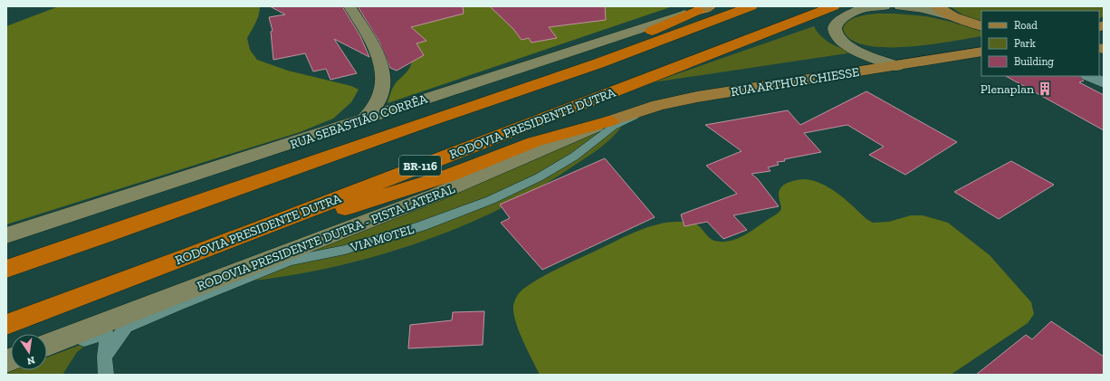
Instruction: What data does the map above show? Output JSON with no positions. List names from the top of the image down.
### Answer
{
  "streets": {
    "highway": ["RODOVIA PRESIDENTE DUTRA", "BR-116"],
    "main road": ["RUA ARTHUR CHIESSE", "RUA SEBASTIÃO CORRÊA", "RODOVIA PRESIDENTE DUTRA - PISTA LATERAL"],
    "lane": ["VIA MOTEL"]
  },
  "crossings": [
    ["RUA ARTHUR CHIESSE", "RODOVIA PRESIDENTE DUTRA - PISTA LATERAL"],
    ["RUA ARTHUR CHIESSE", "VIA MOTEL"],
    ["RODOVIA PRESIDENTE DUTRA - PISTA LATERAL", "VIA MOTEL"]
  ],
  "places": {
    "building": ["Plenaplan"]
  },
  "legend": ["Road", "Park", "Building"],
  "north": "bottom"
}
